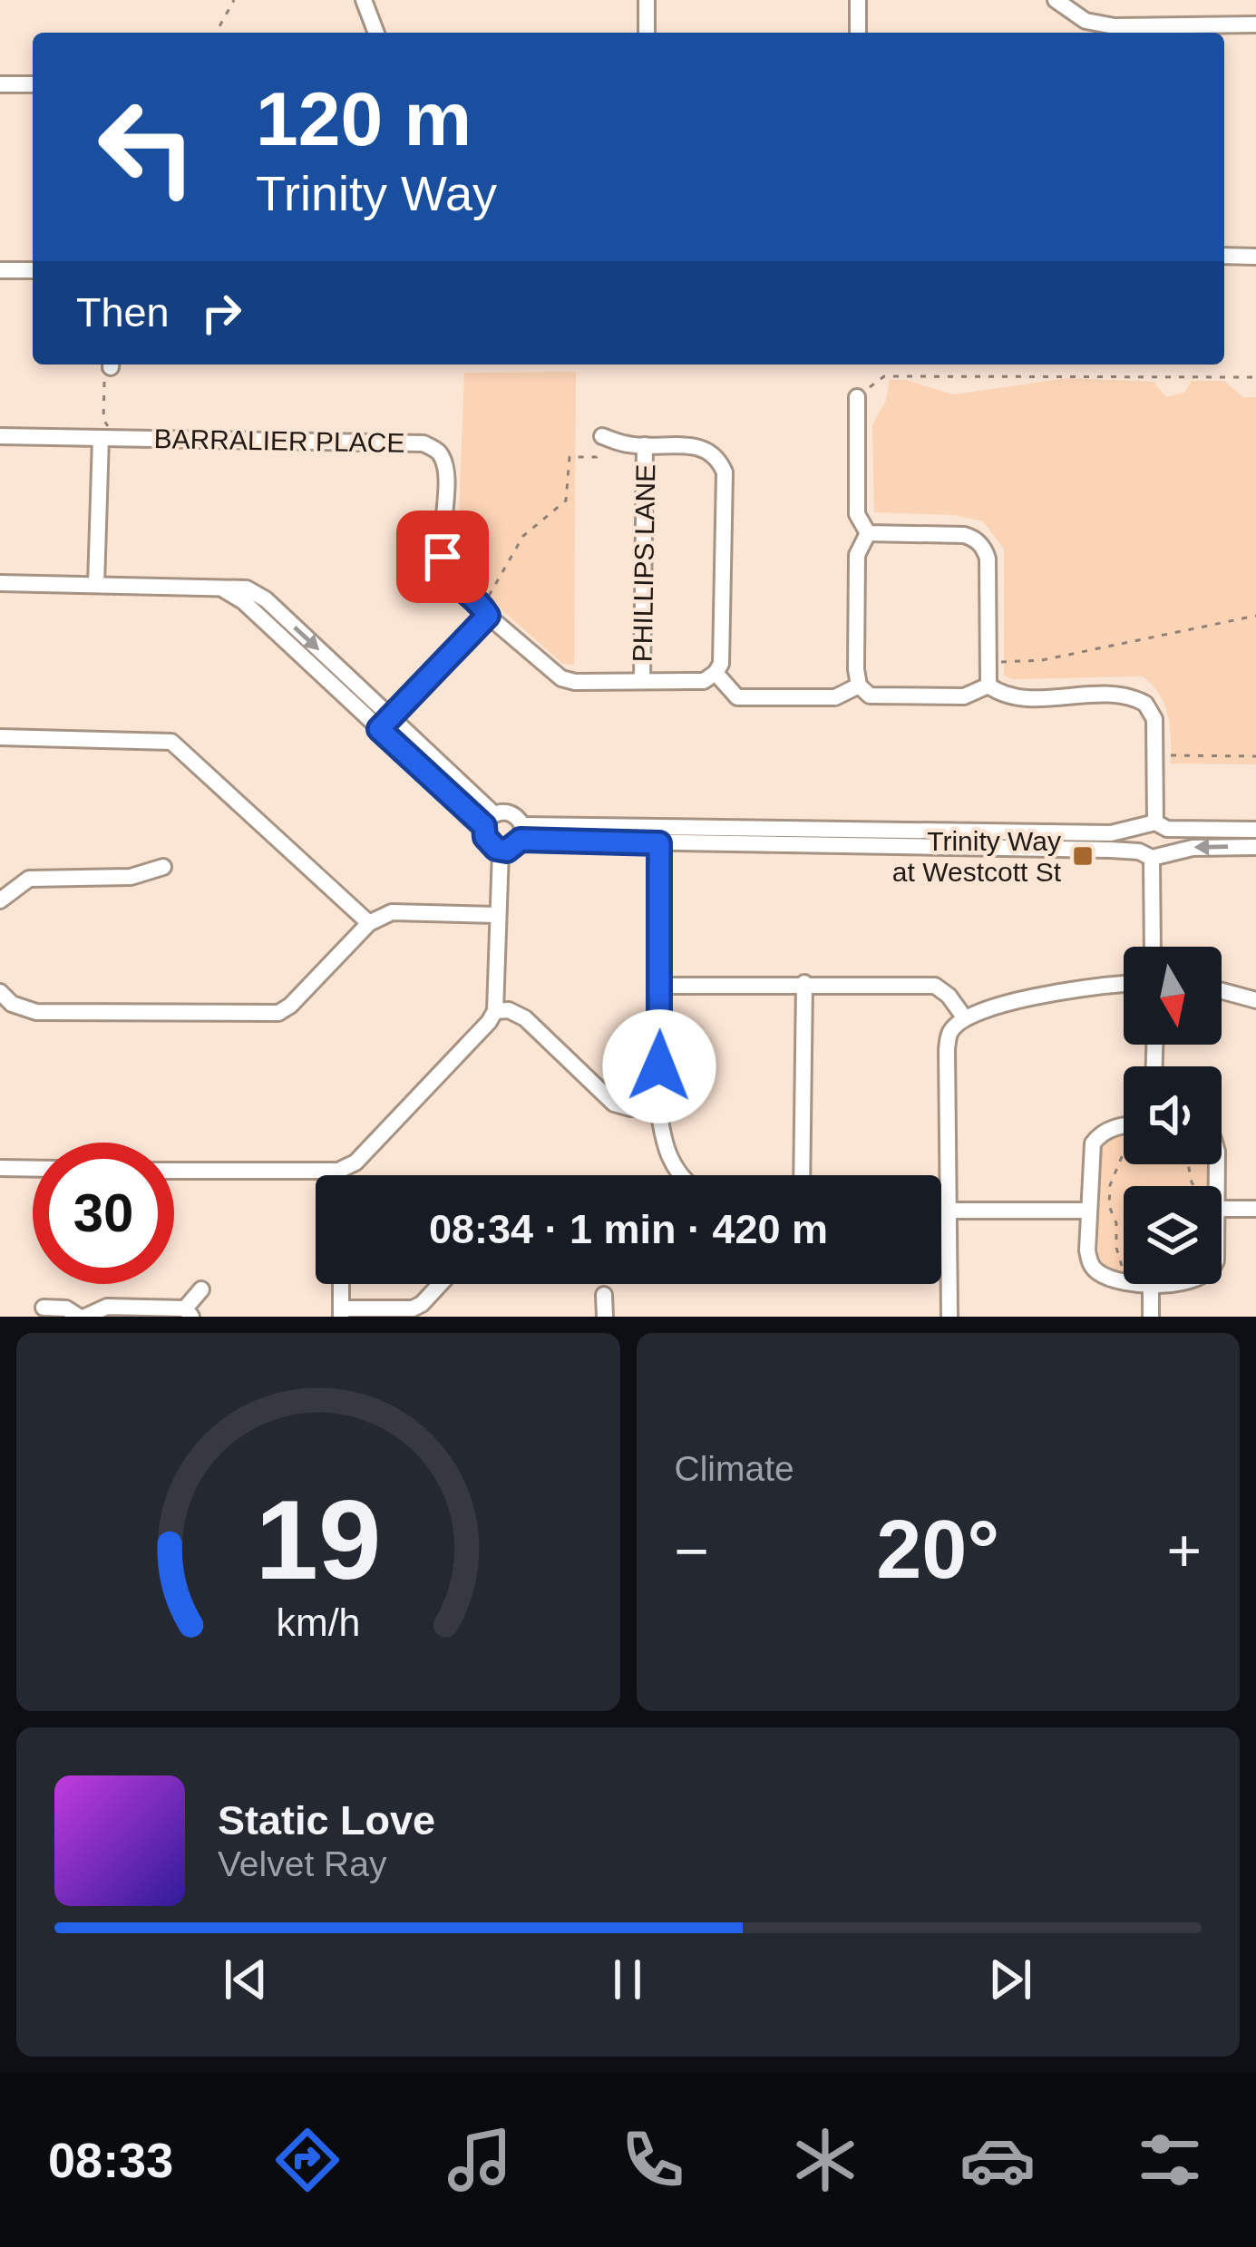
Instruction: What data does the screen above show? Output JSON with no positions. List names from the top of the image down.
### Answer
{
  "streets": {
    "street": ["BARRALIER PLACE", "PHILLIPS LANE"]
  },
  "crossings": [
    ["BARRALIER PLACE", "PHILLIPS LANE"]
  ],
  "places": {
    "transit": ["Trinity Way at Westcott St"]
  },
  "north": "bottom",
  "page": {
    "turn": ["120 m", "Trinity Way"],
    "then": "Then",
    "limit": "30",
    "trip": "08:34 · 1 min · 420 m",
    "tile": "Climate",
    "heat": ["−", "20°", "+"],
    "song": ["Static Love", "Velvet Ray"],
    "tabs": "08:33",
    "gauge": ["19", "km/h"]
  }
}
